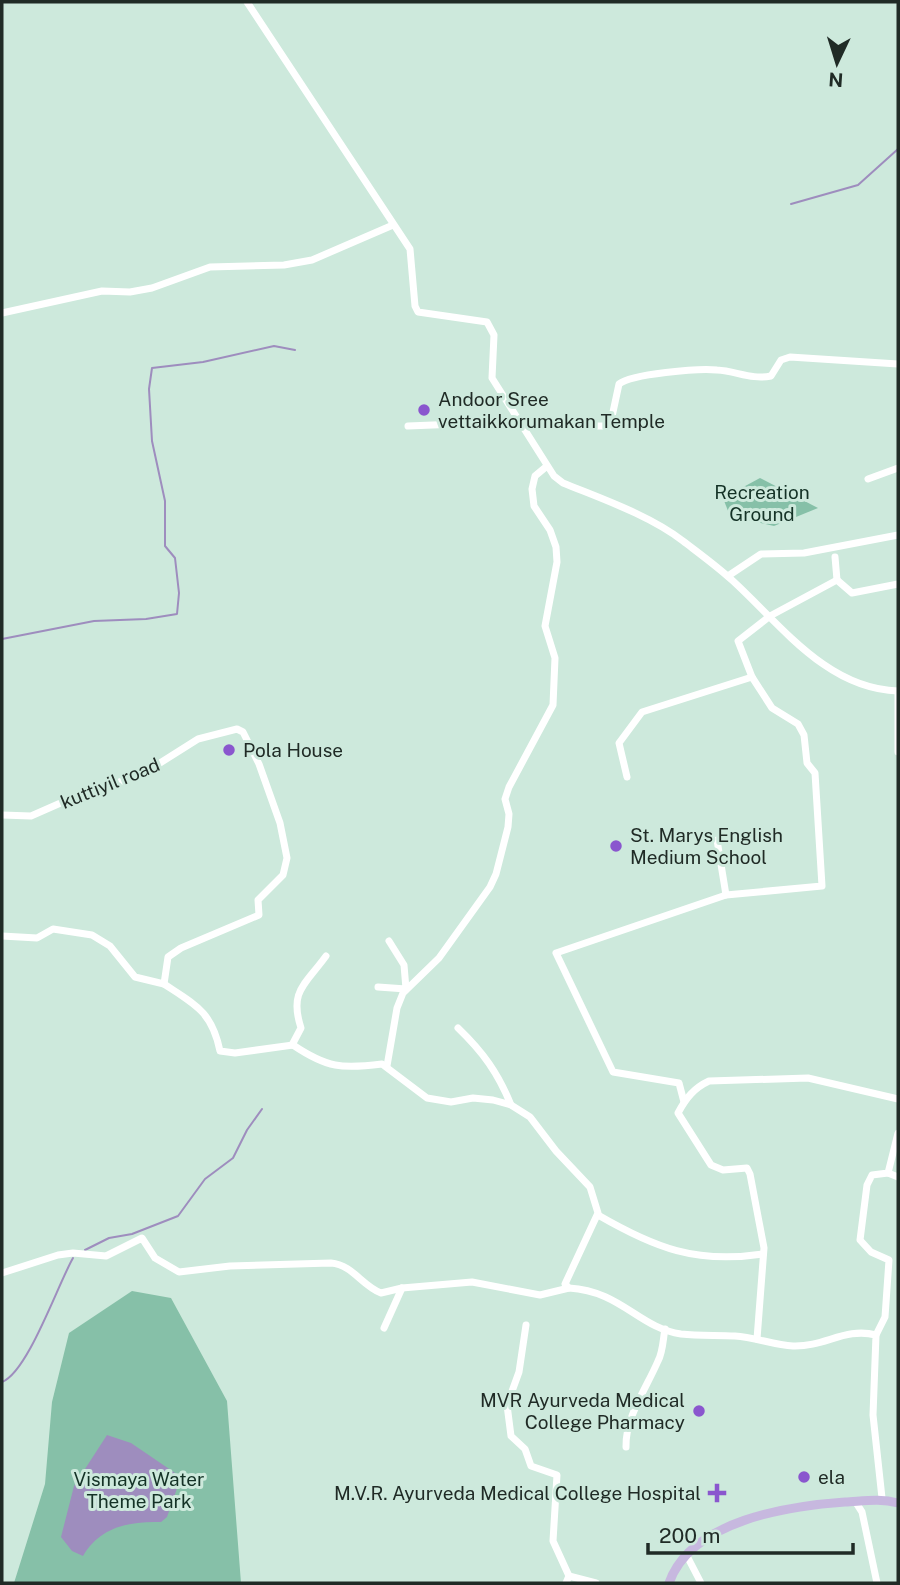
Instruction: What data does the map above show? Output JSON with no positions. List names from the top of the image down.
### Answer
{
  "streets": {
    "street": ["kuttiyil road"]
  },
  "parks": ["Recreation Ground", "Vismaya Water Theme Park"],
  "places": {
    "other": [
      "Andoor Sree vettaikkorumakan Temple",
      "Pola House",
      "St. Marys English Medium School",
      "MVR Ayurveda Medical College Pharmacy",
      "ela"
    ],
    "health": ["M.V.R. Ayurveda Medical College Hospital"]
  },
  "scale_bar": "200 m",
  "north": "bottom"
}
